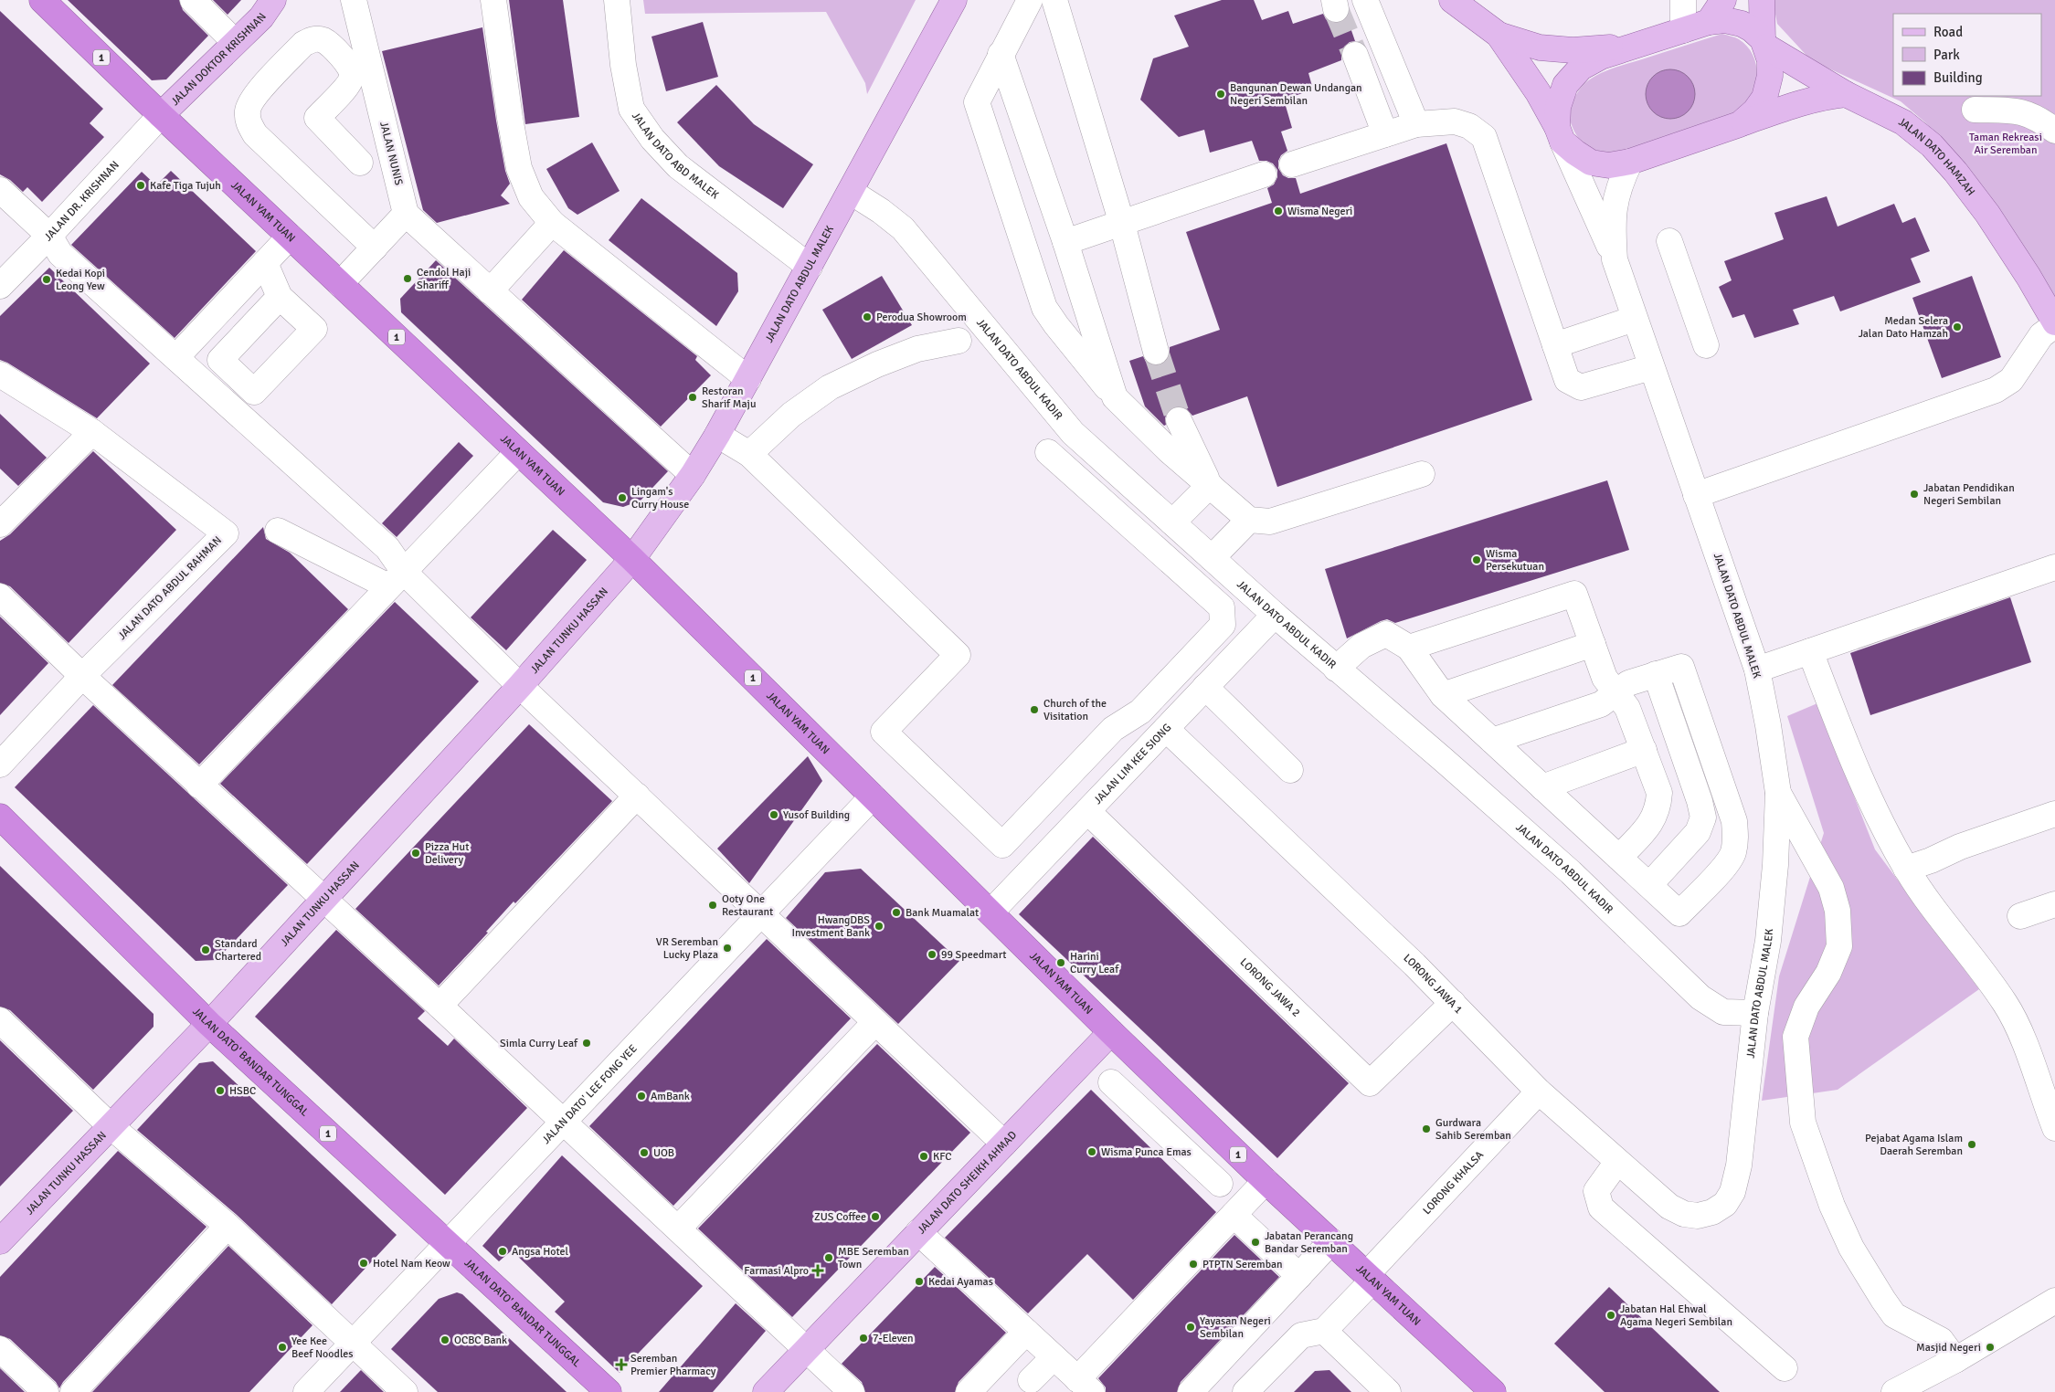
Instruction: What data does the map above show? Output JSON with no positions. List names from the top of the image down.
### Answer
{
  "streets": {
    "highway": ["1", "JALAN YAM TUAN", "JALAN DATO' BANDAR TUNGGAL"],
    "main road": [
      "JALAN DOKTOR KRISHNAN",
      "JALAN DATO HAMZAH",
      "JALAN DATO ABDUL MALEK",
      "JALAN TUNKU HASSAN",
      "JALAN DATO SHEIKH AHMAD"
    ],
    "street": [
      "JALAN NUNIS",
      "JALAN DATO ABD MALEK",
      "JALAN DR. KRISHNAN",
      "JALAN DATO ABDUL KADIR",
      "JALAN DATO ABDUL RAHMAN",
      "JALAN LIM KEE SIONG",
      "LORONG JAWA 1",
      "LORONG JAWA 2",
      "JALAN DATO' LEE FONG YEE",
      "LORONG KHALSA"
    ]
  },
  "crossings": [
    ["JALAN DOKTOR KRISHNAN", "JALAN DR. KRISHNAN"],
    ["JALAN DOKTOR KRISHNAN", "JALAN YAM TUAN"],
    ["JALAN DATO ABD MALEK", "JALAN DATO ABDUL MALEK"],
    ["JALAN DR. KRISHNAN", "JALAN YAM TUAN"],
    ["JALAN YAM TUAN", "JALAN DATO ABDUL MALEK"],
    ["JALAN YAM TUAN", "JALAN TUNKU HASSAN"],
    ["JALAN YAM TUAN", "JALAN LIM KEE SIONG"],
    ["JALAN YAM TUAN", "JALAN DATO' LEE FONG YEE"],
    ["JALAN YAM TUAN", "JALAN DATO SHEIKH AHMAD"],
    ["JALAN YAM TUAN", "LORONG KHALSA"],
    ["JALAN DATO ABDUL MALEK", "JALAN DATO ABDUL KADIR"],
    ["JALAN DATO ABDUL MALEK", "JALAN TUNKU HASSAN"],
    ["JALAN DATO ABDUL MALEK", "LORONG JAWA 1"],
    ["JALAN DATO ABDUL KADIR", "JALAN LIM KEE SIONG"],
    ["JALAN TUNKU HASSAN", "JALAN DATO' BANDAR TUNGGAL"],
    ["JALAN LIM KEE SIONG", "LORONG JAWA 1"],
    ["JALAN LIM KEE SIONG", "LORONG JAWA 2"],
    ["LORONG JAWA 1", "LORONG JAWA 2"],
    ["LORONG JAWA 1", "LORONG KHALSA"],
    ["JALAN DATO' BANDAR TUNGGAL", "JALAN DATO' LEE FONG YEE"]
  ],
  "parks": ["Taman Rekreasi Air Seremban"],
  "places": {
    "other": [
      "Bangunan Dewan Undangan Negeri Sembilan",
      "Kafe Tiga Tujuh",
      "Wisma Negeri",
      "Cendol Haji Shariff",
      "Kedai Kopi Leong Yew",
      "Perodua Showroom",
      "Medan Selera Jalan Dato Hamzah",
      "Restoran Sharif Maju",
      "Jabatan Pendidikan Negeri Sembilan",
      "Lingam's Curry House",
      "Wisma Persekutuan",
      "Church of the Visitation",
      "Yusof Building",
      "Pizza Hut Delivery",
      "Ooty One Restaurant",
      "Bank Muamalat",
      "HwangDBS Investment Bank",
      "VR Seremban Lucky Plaza",
      "Standard Chartered",
      "99 Speedmart",
      "Harini Curry Leaf",
      "Simla Curry Leaf",
      "HSBC",
      "AmBank",
      "Gurdwara Sahib Seremban",
      "Pejabat Agama Islam Daerah Seremban",
      "Wisma Punca Emas",
      "UOB",
      "KFC",
      "ZUS Coffee",
      "Jabatan Perancang Bandar Seremban",
      "Angsa Hotel",
      "MBE Seremban Town",
      "Hotel Nam Keow",
      "PTPTN Seremban",
      "Kedai Ayamas",
      "Jabatan Hal Ehwal Agama Negeri Sembilan",
      "Yayasan Negeri Sembilan",
      "7-Eleven",
      "OCBC Bank",
      "Yee Kee Beef Noodles",
      "Masjid Negeri"
    ],
    "health": ["Farmasi Alpro", "Seremban Premier Pharmacy"]
  },
  "legend": ["Road", "Park", "Building"]
}
